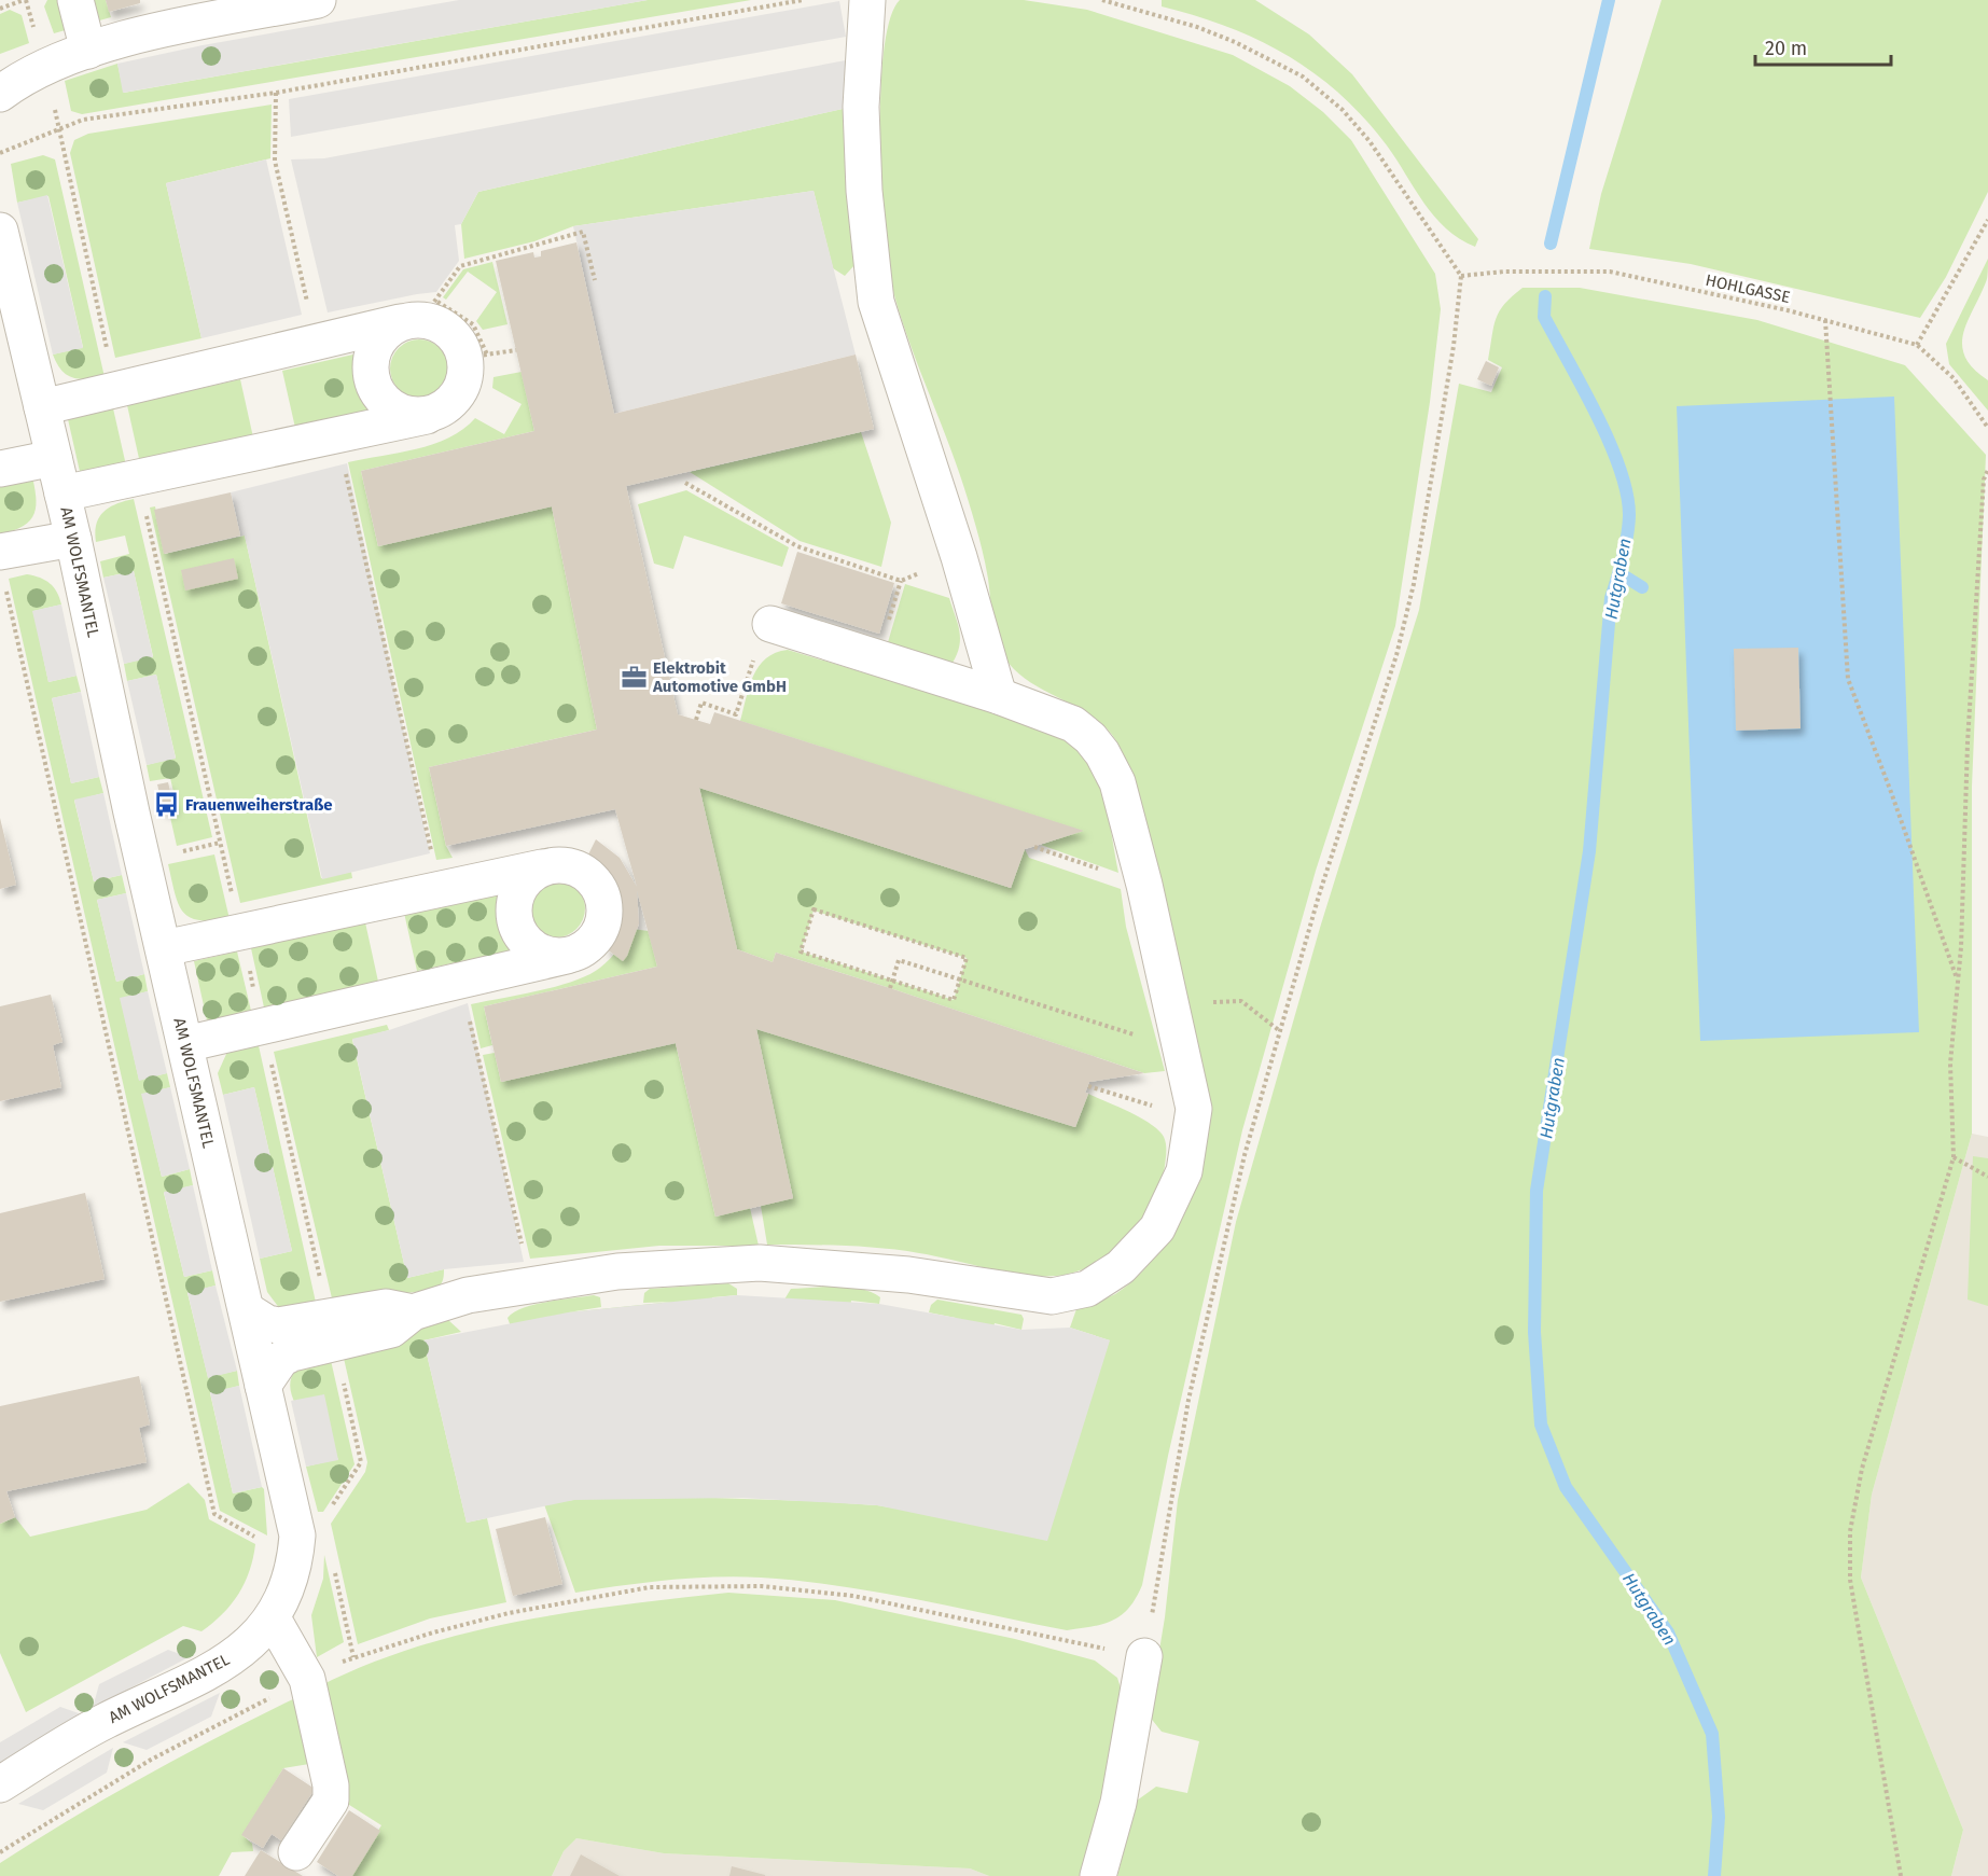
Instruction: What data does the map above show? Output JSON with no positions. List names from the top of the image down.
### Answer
{
  "streets": {
    "street": ["AM WOLFSMANTEL"],
    "path": ["HOHLGASSE"]
  },
  "water": ["Hutgraben"],
  "places": {
    "office": ["Elektrobit Automotive GmbH"],
    "bus stop": ["Frauenweiherstraße"]
  },
  "scale_bar": "20 m"
}
